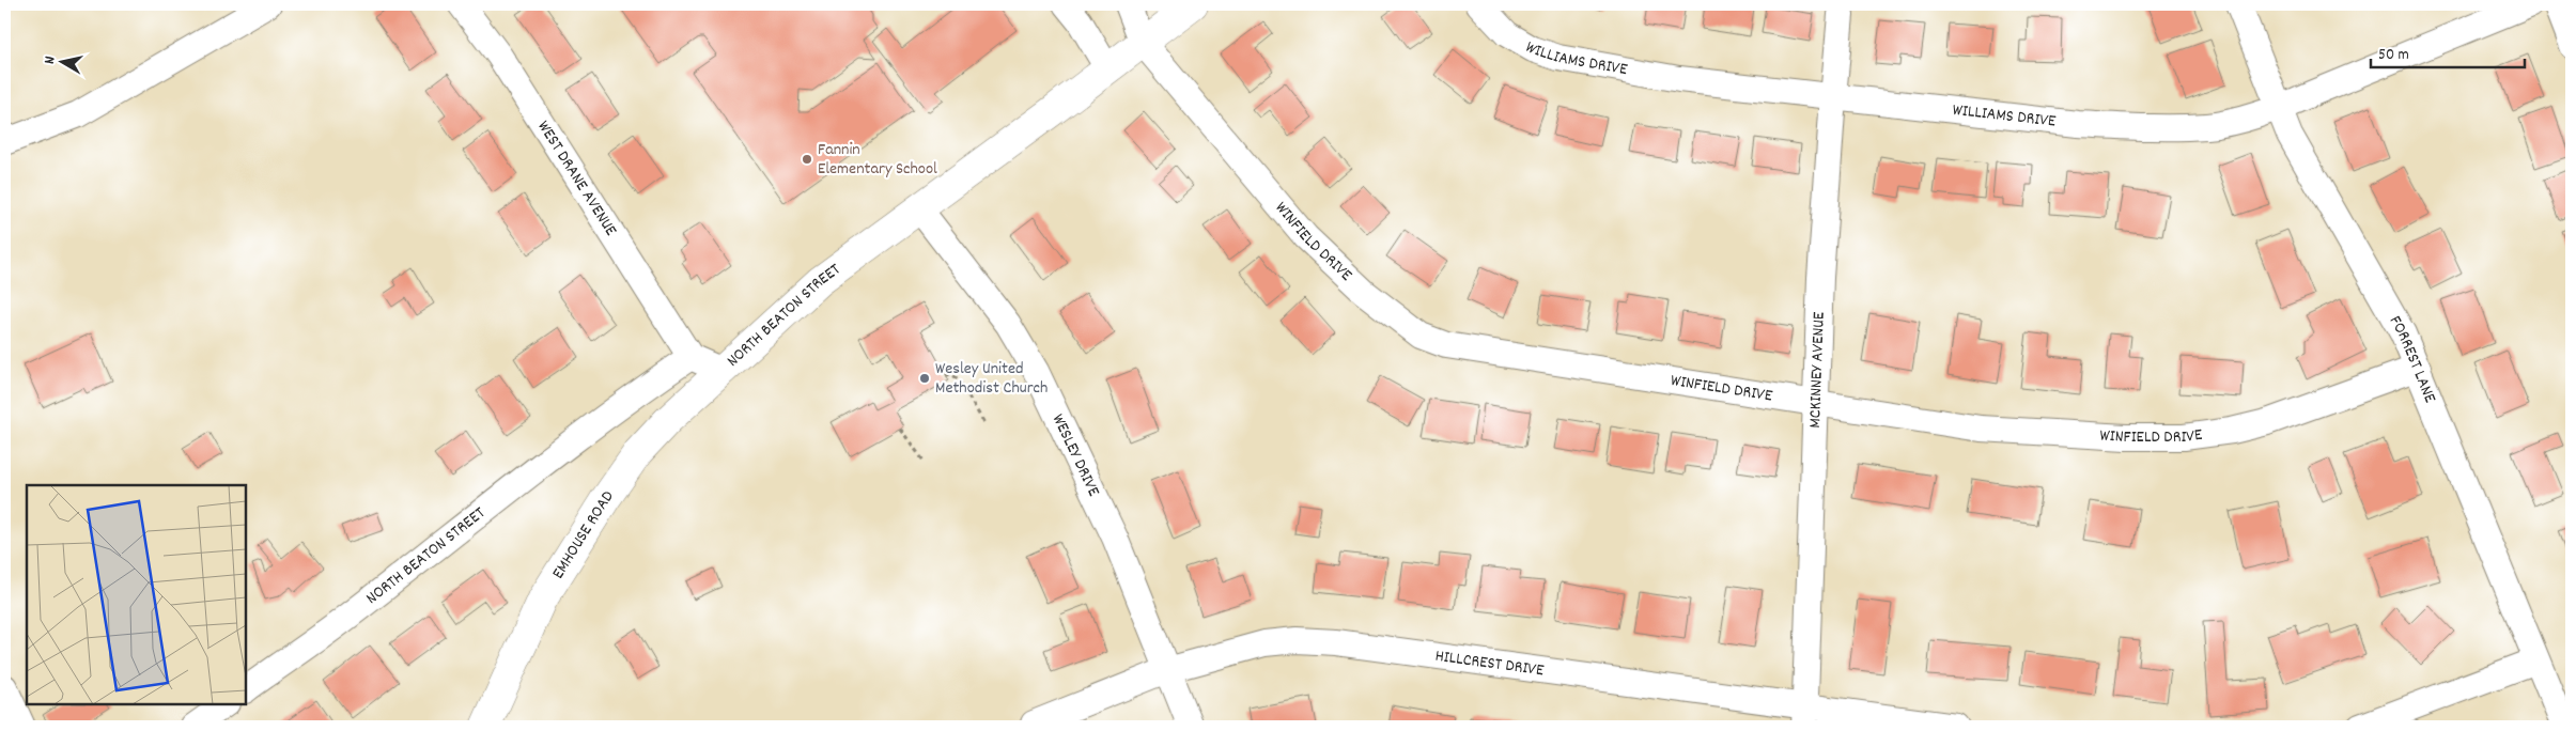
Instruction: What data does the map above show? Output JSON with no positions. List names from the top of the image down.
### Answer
{
  "streets": {
    "main road": ["NORTH BEATON STREET", "EMHOUSE ROAD"],
    "street": [
      "WILLIAMS DRIVE",
      "WEST DRANE AVENUE",
      "WINFIELD DRIVE",
      "FORREST LANE",
      "MCKINNEY AVENUE",
      "WESLEY DRIVE",
      "HILLCREST DRIVE"
    ]
  },
  "crossings": [
    ["WILLIAMS DRIVE", "FORREST LANE"],
    ["WILLIAMS DRIVE", "MCKINNEY AVENUE"],
    ["WEST DRANE AVENUE", "NORTH BEATON STREET"],
    ["WINFIELD DRIVE", "NORTH BEATON STREET"],
    ["WINFIELD DRIVE", "FORREST LANE"],
    ["WINFIELD DRIVE", "MCKINNEY AVENUE"],
    ["NORTH BEATON STREET", "WESLEY DRIVE"],
    ["NORTH BEATON STREET", "EMHOUSE ROAD"],
    ["MCKINNEY AVENUE", "HILLCREST DRIVE"],
    ["WESLEY DRIVE", "HILLCREST DRIVE"]
  ],
  "places": ["Fannin Elementary School", "Wesley United Methodist Church"],
  "scale_bar": "50 m",
  "north": "left"
}
